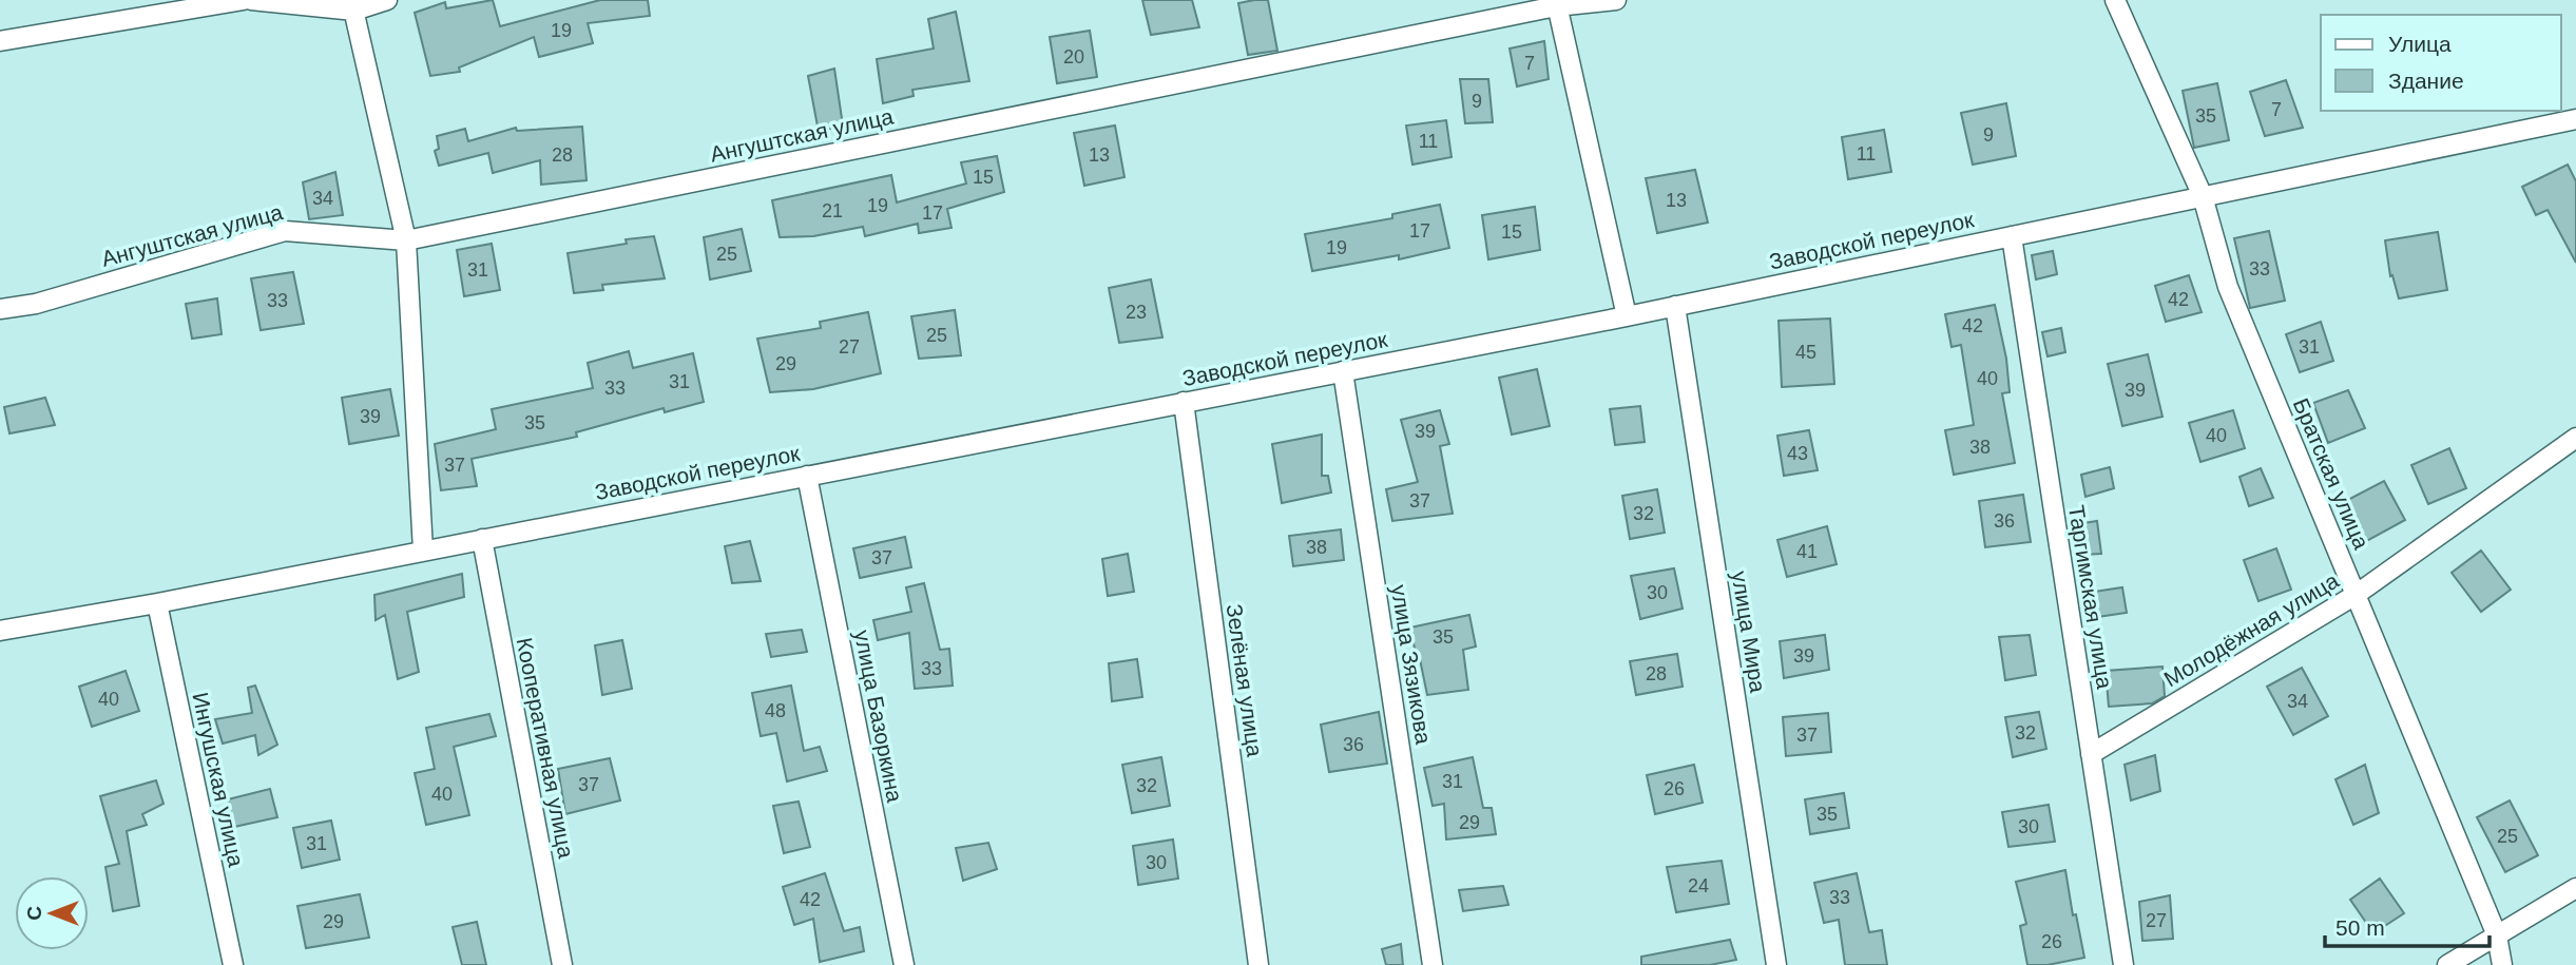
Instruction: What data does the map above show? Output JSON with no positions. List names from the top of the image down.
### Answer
{
  "streets": {
    "street": [
      "Ангуштская улица",
      "Заводской переулок",
      "Братская улица",
      "Таргимская улица",
      "Молодёжная улица",
      "улица Мира",
      "улица Зязикова",
      "Зелёная улица",
      "улица Базоркина",
      "Кооперативная улица",
      "Ингушская улица"
    ]
  },
  "crossings": [
    ["Заводской переулок", "Братская улица"],
    ["Заводской переулок", "Таргимская улица"],
    ["Заводской переулок", "улица Мира"],
    ["Заводской переулок", "улица Зязикова"],
    ["Заводской переулок", "Зелёная улица"],
    ["Заводской переулок", "улица Базоркина"],
    ["Заводской переулок", "Кооперативная улица"],
    ["Заводской переулок", "Ингушская улица"],
    ["Братская улица", "Молодёжная улица"],
    ["Таргимская улица", "Молодёжная улица"]
  ],
  "house_numbers": [
    "19",
    "20",
    "7",
    "9",
    "7",
    "35",
    "9",
    "11",
    "11",
    "28",
    "13",
    "15",
    "34",
    "13",
    "19",
    "21",
    "17",
    "17",
    "15",
    "19",
    "25",
    "33",
    "31",
    "42",
    "33",
    "23",
    "42",
    "25",
    "27",
    "31",
    "45",
    "29",
    "40",
    "31",
    "33",
    "39",
    "39",
    "35",
    "39",
    "40",
    "38",
    "43",
    "37",
    "37",
    "32",
    "36",
    "38",
    "41",
    "37",
    "30",
    "35",
    "39",
    "33",
    "28",
    "40",
    "34",
    "48",
    "32",
    "37",
    "36",
    "31",
    "37",
    "32",
    "26",
    "40",
    "35",
    "29",
    "30",
    "25",
    "31",
    "30",
    "24",
    "33",
    "42",
    "27",
    "29",
    "26"
  ],
  "legend": ["Улица", "Здание"],
  "scale_bar": "50 m",
  "north": "left"
}
